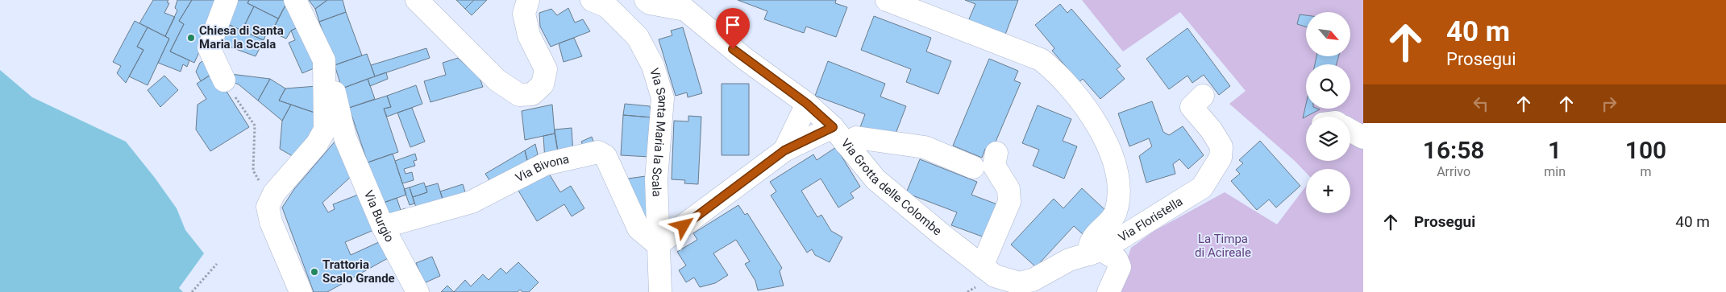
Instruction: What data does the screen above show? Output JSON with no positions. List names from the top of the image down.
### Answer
{
  "streets": {
    "street": [
      "Via Santa Maria la Scala",
      "Via Bivona",
      "Via Grotta delle Colombe",
      "Via Burgio",
      "Via Floristella"
    ]
  },
  "crossings": [
    ["Via Santa Maria la Scala", "Via Bivona"],
    ["Via Bivona", "Via Burgio"],
    ["Via Grotta delle Colombe", "Via Floristella"]
  ],
  "parks": ["La Timpa di Acireale"],
  "places": ["Chiesa di Santa Maria la Scala", "Trattoria Scalo Grande"],
  "north": "bottom right",
  "page": {
    "turn": ["40 m", "Prosegui"],
    "map_buttons": "+",
    "eta": [
      "16:58",
      "Arrivo",
      "1",
      "min",
      "100",
      "m"
    ],
    "list": [
      {
        "name": "Prosegui",
        "value": "40 m"
      }
    ]
  }
}
